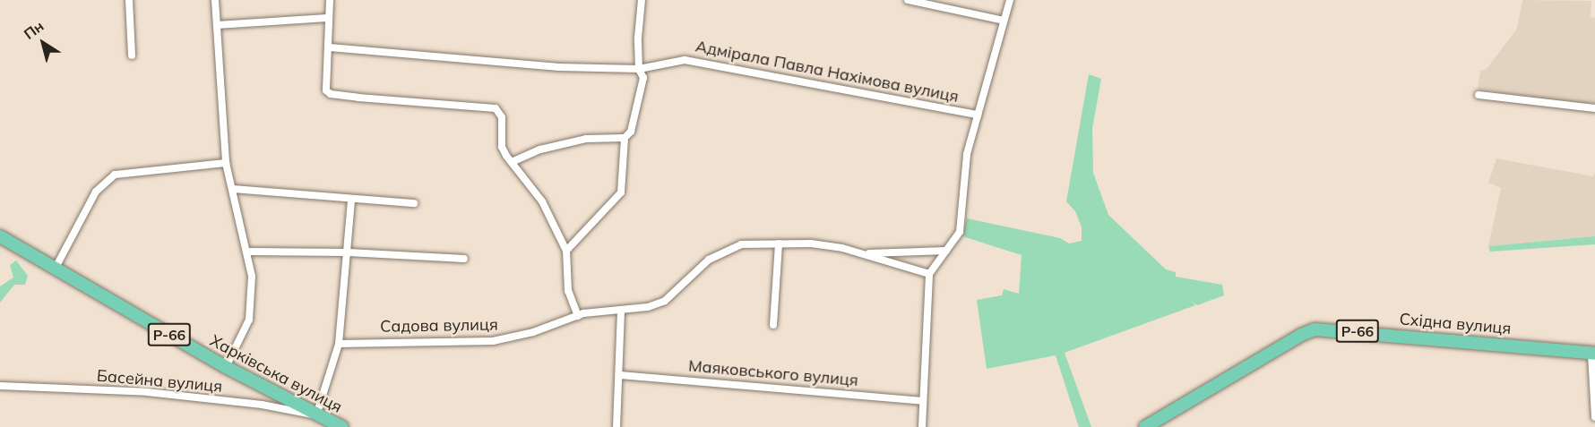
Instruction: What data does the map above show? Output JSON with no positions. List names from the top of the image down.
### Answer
{
  "streets": {
    "main road": ["Східна вулиця", "Р-66", "Харківська вулиця"],
    "street": [
      "Адмірала Павла Нахімова вулиця",
      "Садова вулиця",
      "Маяковського вулиця",
      "Басейна вулиця"
    ]
  },
  "crossings": [
    ["Харківська вулиця", "Басейна вулиця"]
  ],
  "north": "top left"
}
